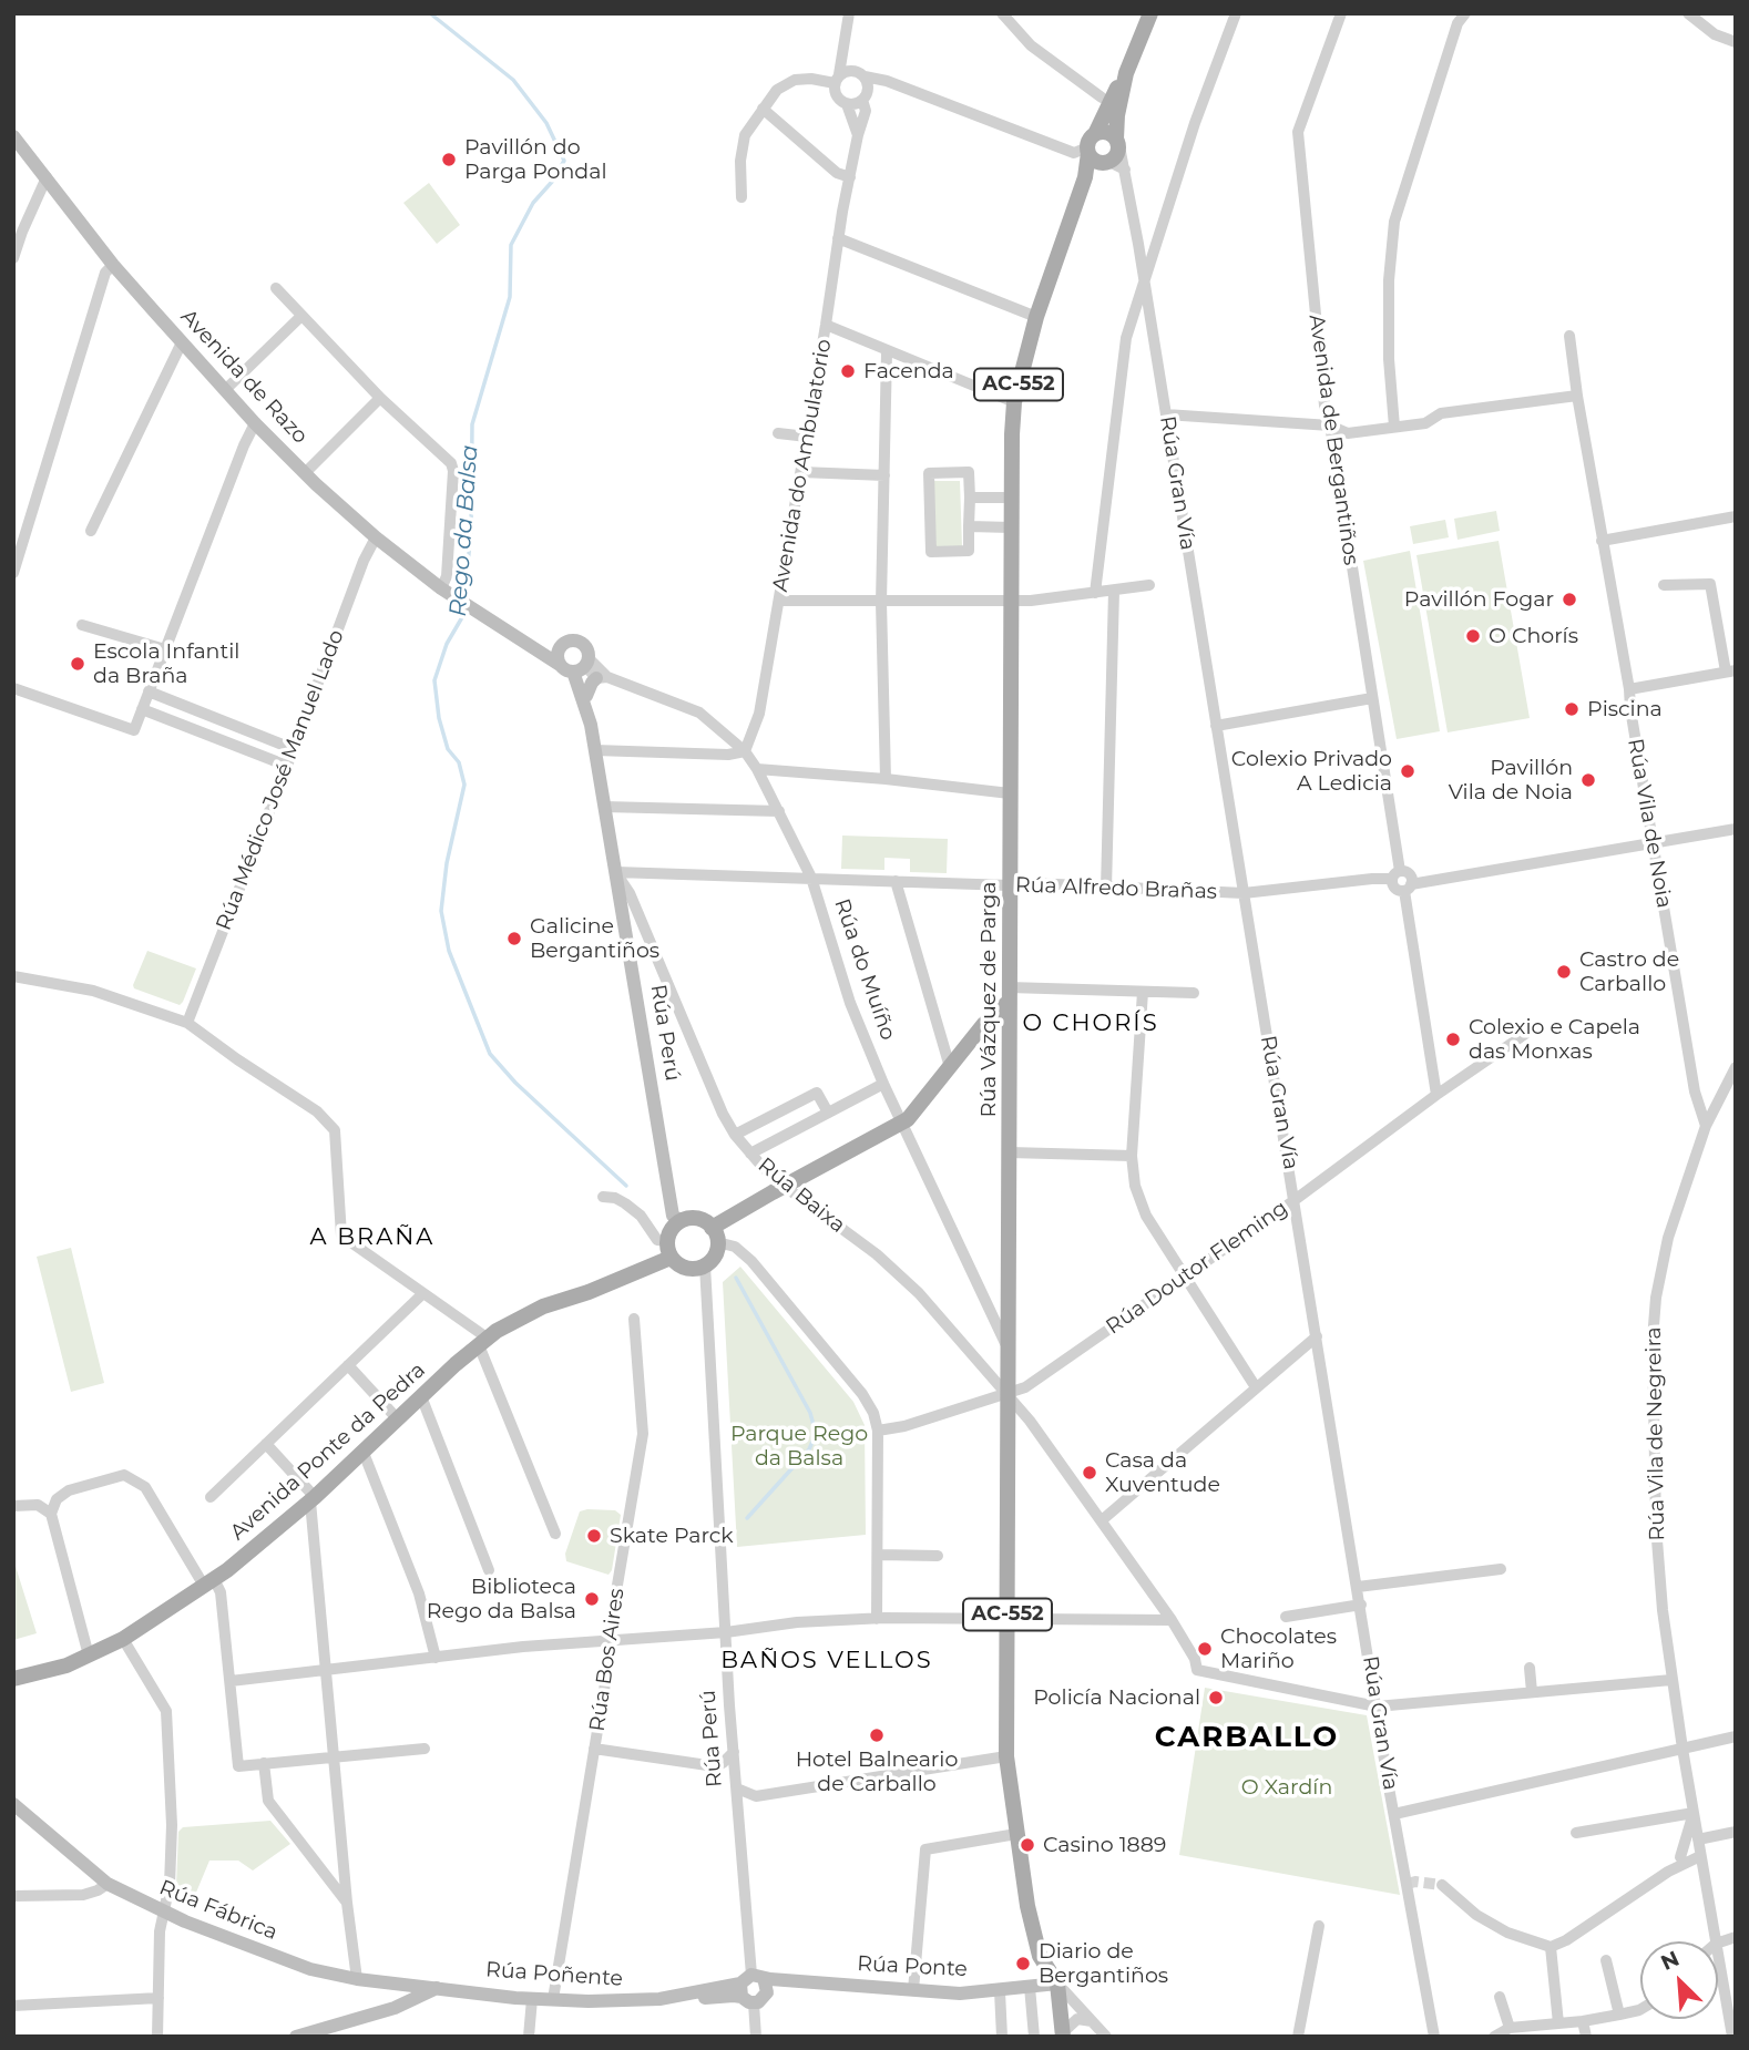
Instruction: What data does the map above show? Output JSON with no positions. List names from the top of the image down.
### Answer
{
  "streets": {
    "main road": ["AC-552", "Rúa Vázquez de Parga", "Avenida Ponte da Pedra"],
    "street": [
      "Avenida de Razo",
      "Avenida de Bergantiños",
      "Avenida do Ambulatorio",
      "Rúa Gran Vía",
      "Rúa Médico José Manuel Lado",
      "Rúa Vila de Noia",
      "Rúa Alfredo Brañas",
      "Rúa do Muíño",
      "Rúa Perú",
      "Rúa Baixa",
      "Rúa Doutor Fleming",
      "Rúa Vila de Negreira",
      "Rúa Bos Aires",
      "Rúa Fábrica",
      "Rúa Ponte",
      "Rúa Poñente"
    ]
  },
  "crossings": [
    ["Avenida de Razo", "Rúa Médico José Manuel Lado"],
    ["Avenida de Razo", "Rúa do Muíño"],
    ["AC-552", "Rúa Gran Vía"],
    ["AC-552", "Rúa Vázquez de Parga"],
    ["AC-552", "Rúa Ponte"],
    ["Avenida de Bergantiños", "Rúa Alfredo Brañas"],
    ["Avenida do Ambulatorio", "Rúa do Muíño"],
    ["Rúa Gran Vía", "Rúa Alfredo Brañas"],
    ["Rúa Gran Vía", "Rúa Vázquez de Parga"],
    ["Rúa Gran Vía", "Rúa Baixa"],
    ["Rúa Gran Vía", "Rúa Doutor Fleming"],
    ["Rúa Vila de Noia", "Rúa Vila de Negreira"],
    ["Rúa Alfredo Brañas", "Rúa do Muíño"],
    ["Rúa Alfredo Brañas", "Rúa Vázquez de Parga"],
    ["Rúa Alfredo Brañas", "Rúa Perú"],
    ["Rúa Alfredo Brañas", "Rúa Baixa"],
    ["Rúa do Muíño", "Rúa Vázquez de Parga"],
    ["Rúa do Muíño", "Rúa Perú"],
    ["Rúa Vázquez de Parga", "Rúa Baixa"],
    ["Rúa Vázquez de Parga", "Rúa Doutor Fleming"],
    ["Rúa Perú", "Rúa Baixa"],
    ["Rúa Perú", "Avenida Ponte da Pedra"],
    ["Rúa Perú", "Rúa Ponte"],
    ["Rúa Perú", "Rúa Poñente"],
    ["Rúa Baixa", "Rúa Doutor Fleming"],
    ["Rúa Bos Aires", "Rúa Poñente"],
    ["Rúa Fábrica", "Rúa Poñente"],
    ["Rúa Ponte", "Rúa Poñente"]
  ],
  "districts": [
    "O CHORÍS",
    "A BRAÑA",
    "BAÑOS VELLOS",
    "CARBALLO"
  ],
  "water": ["Rego da Balsa"],
  "parks": ["Parque Rego da Balsa", "O Xardín"],
  "places": [
    "Pavillón do Parga Pondal",
    "Facenda",
    "Pavillón Fogar",
    "O Chorís",
    "Escola Infantil da Braña",
    "Piscina",
    "Colexio Privado A Ledicia",
    "Pavillón Vila de Noia",
    "Galicine Bergantiños",
    "Castro de Carballo",
    "Colexio e Capela das Monxas",
    "Casa da Xuventude",
    "Skate Parck",
    "Biblioteca Rego da Balsa",
    "Chocolates Mariño",
    "Policía Nacional",
    "Hotel Balneario de Carballo",
    "Casino 1889",
    "Diario de Bergantiños"
  ],
  "north": "top left"
}
